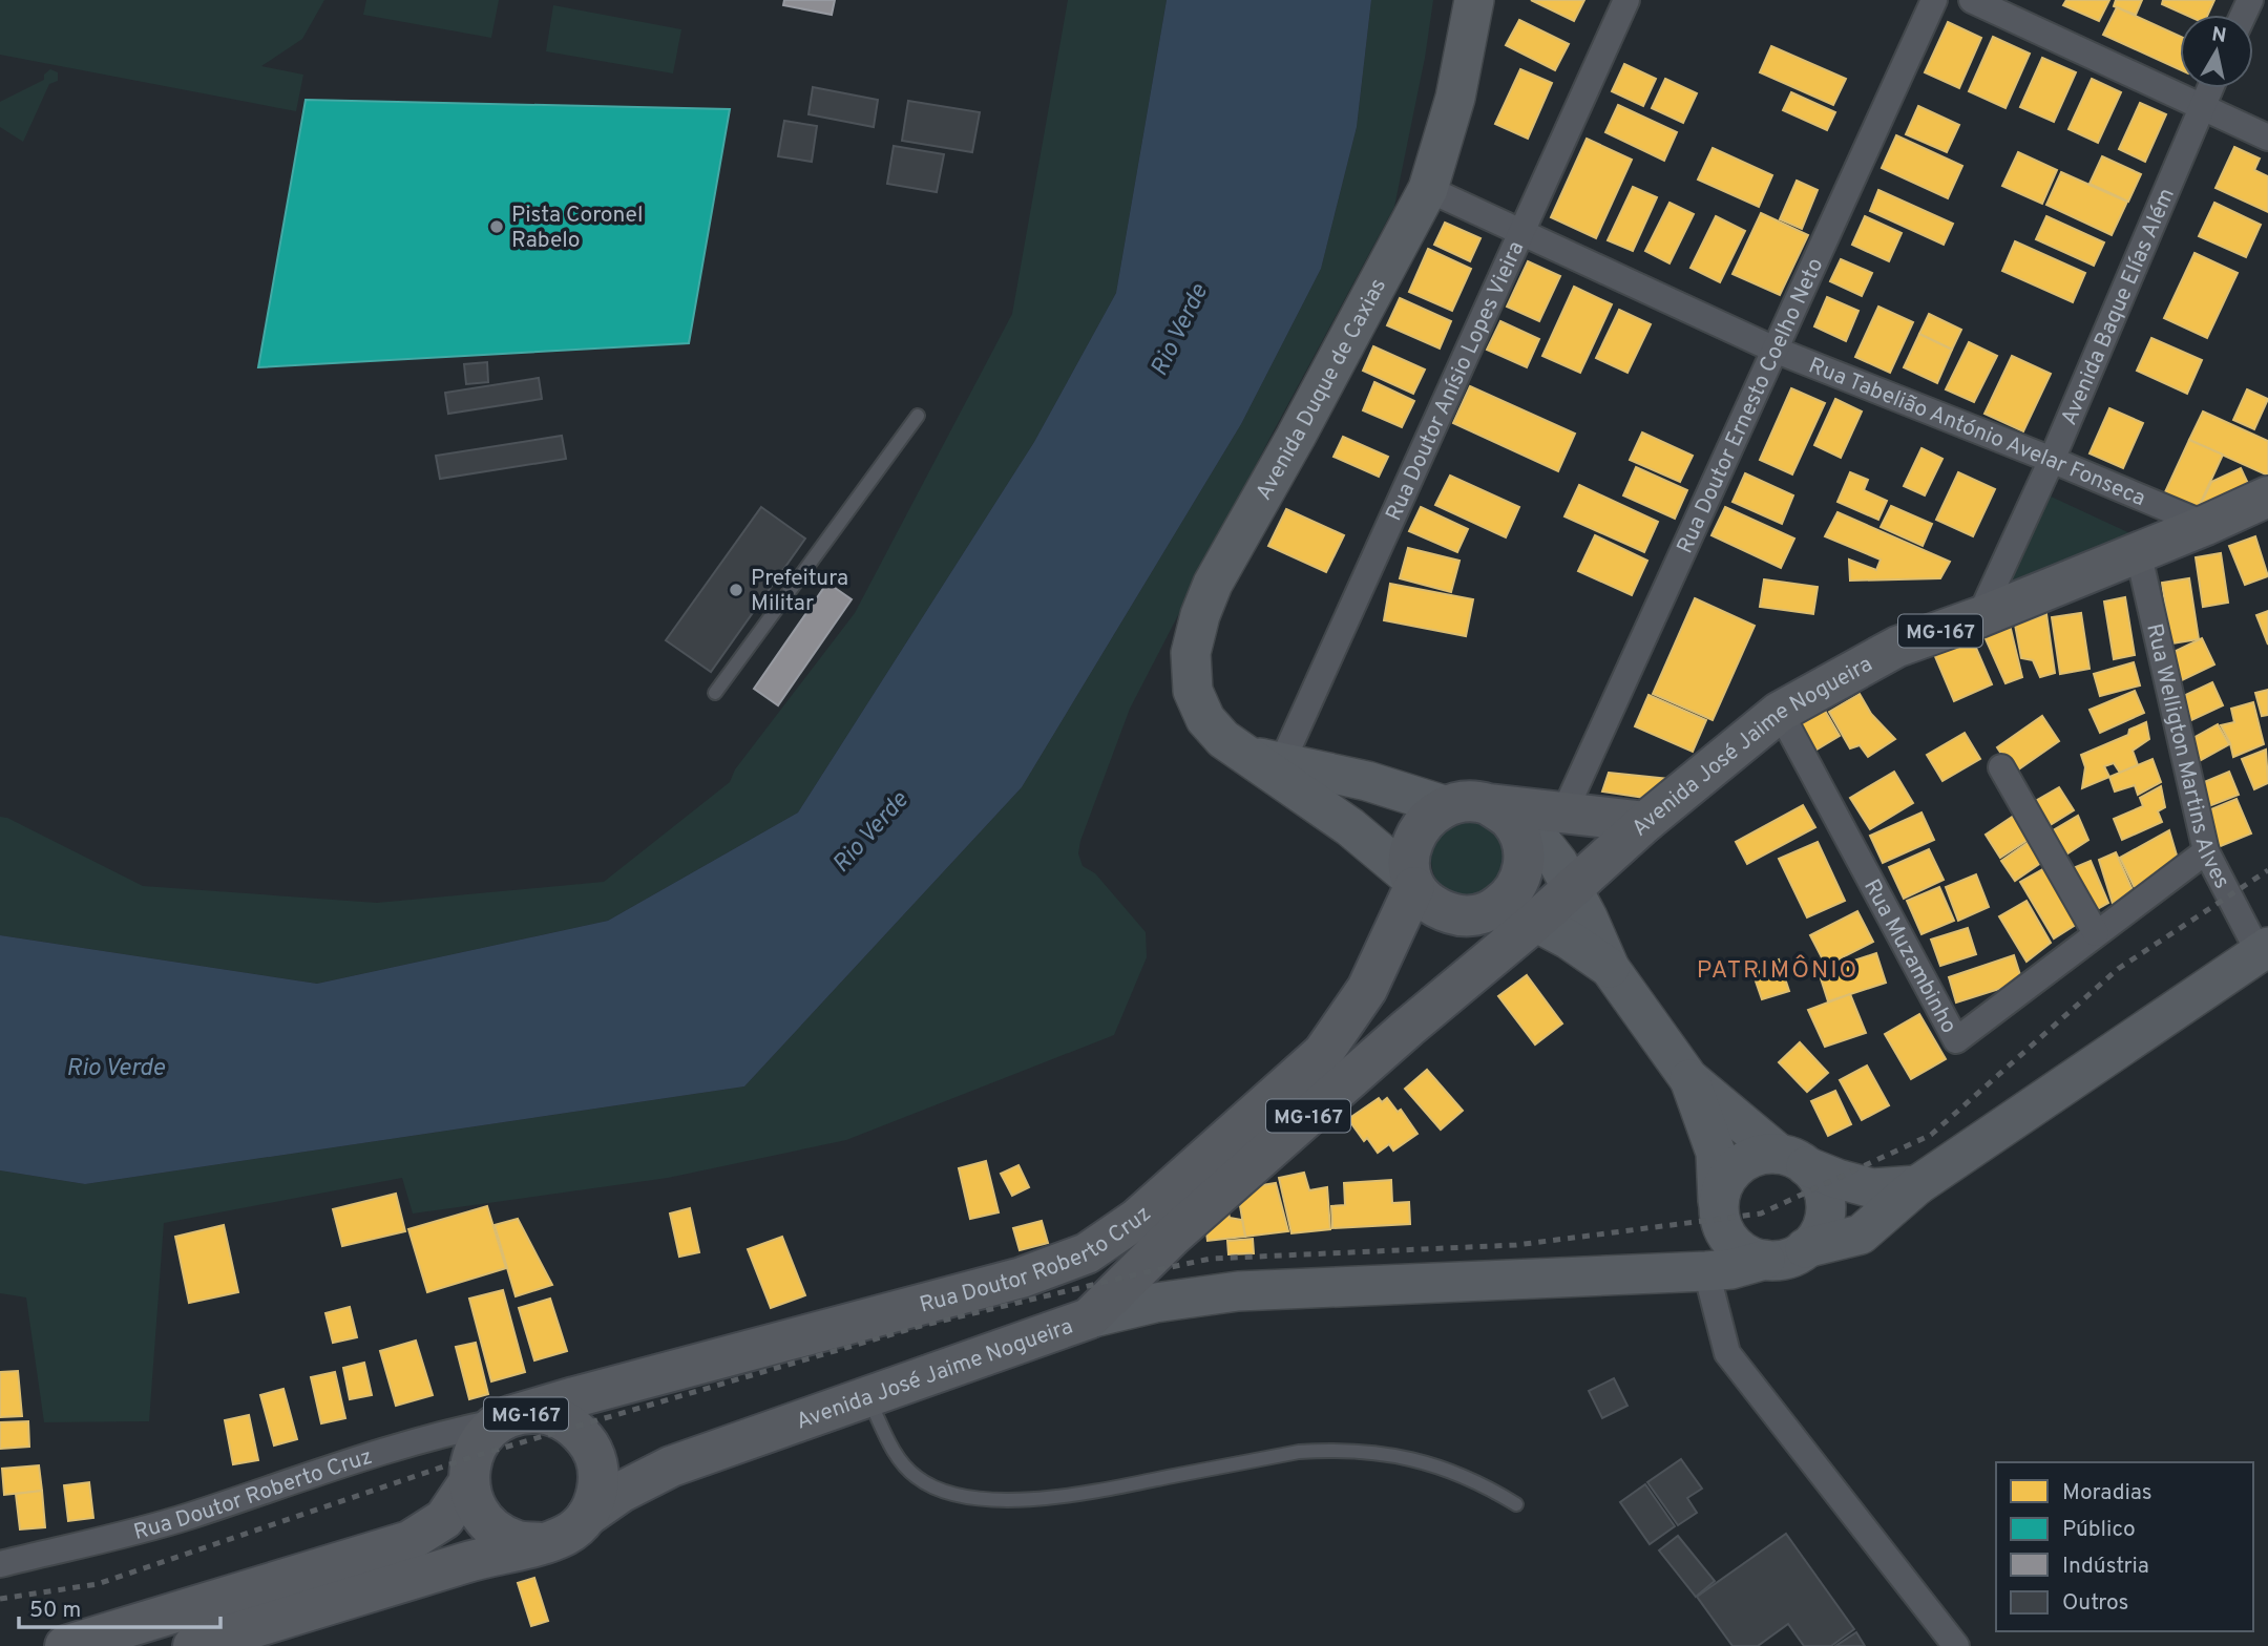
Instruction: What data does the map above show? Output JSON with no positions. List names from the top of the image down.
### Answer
{
  "streets": {
    "main road": [
      "Avenida Duque de Caxias",
      "MG-167",
      "Avenida José Jaime Nogueira",
      "Rua Doutor Roberto Cruz"
    ],
    "street": [
      "Avenida Baque Elías Além",
      "Rua Doutor Anísio Lopes Vieira",
      "Rua Doutor Ernesto Coelho Neto",
      "Rua Tabelião António Avelar Fonseca",
      "Rua Welligton Martins Alves",
      "Rua Muzambinho"
    ]
  },
  "crossings": [
    ["Avenida Baque Elías Além", "Rua Tabelião António Avelar Fonseca"],
    ["Avenida Baque Elías Além", "Avenida José Jaime Nogueira"],
    ["Rua Doutor Anísio Lopes Vieira", "Avenida Duque de Caxias"],
    ["Rua Doutor Anísio Lopes Vieira", "Rua Tabelião António Avelar Fonseca"],
    ["Avenida Duque de Caxias", "Rua Doutor Ernesto Coelho Neto"],
    ["Avenida Duque de Caxias", "Rua Tabelião António Avelar Fonseca"],
    ["Avenida Duque de Caxias", "MG-167"],
    ["Avenida Duque de Caxias", "Avenida José Jaime Nogueira"],
    ["Avenida Duque de Caxias", "Rua Doutor Roberto Cruz"],
    ["Rua Doutor Ernesto Coelho Neto", "Rua Tabelião António Avelar Fonseca"],
    ["Rua Tabelião António Avelar Fonseca", "Avenida José Jaime Nogueira"],
    ["MG-167", "Avenida José Jaime Nogueira"],
    ["MG-167", "Rua Doutor Roberto Cruz"],
    ["Avenida José Jaime Nogueira", "Rua Welligton Martins Alves"],
    ["Avenida José Jaime Nogueira", "Rua Muzambinho"],
    ["Avenida José Jaime Nogueira", "Rua Doutor Roberto Cruz"],
    ["Rua Welligton Martins Alves", "Rua Muzambinho"]
  ],
  "districts": ["PATRIMÔNIO"],
  "water": ["Rio Verde"],
  "places": ["Pista Coronel Rabelo", "Prefeitura Militar"],
  "legend": [
    "Moradias",
    "Público",
    "Indústria",
    "Outros"
  ],
  "scale_bar": "50 m",
  "north": "top"
}
